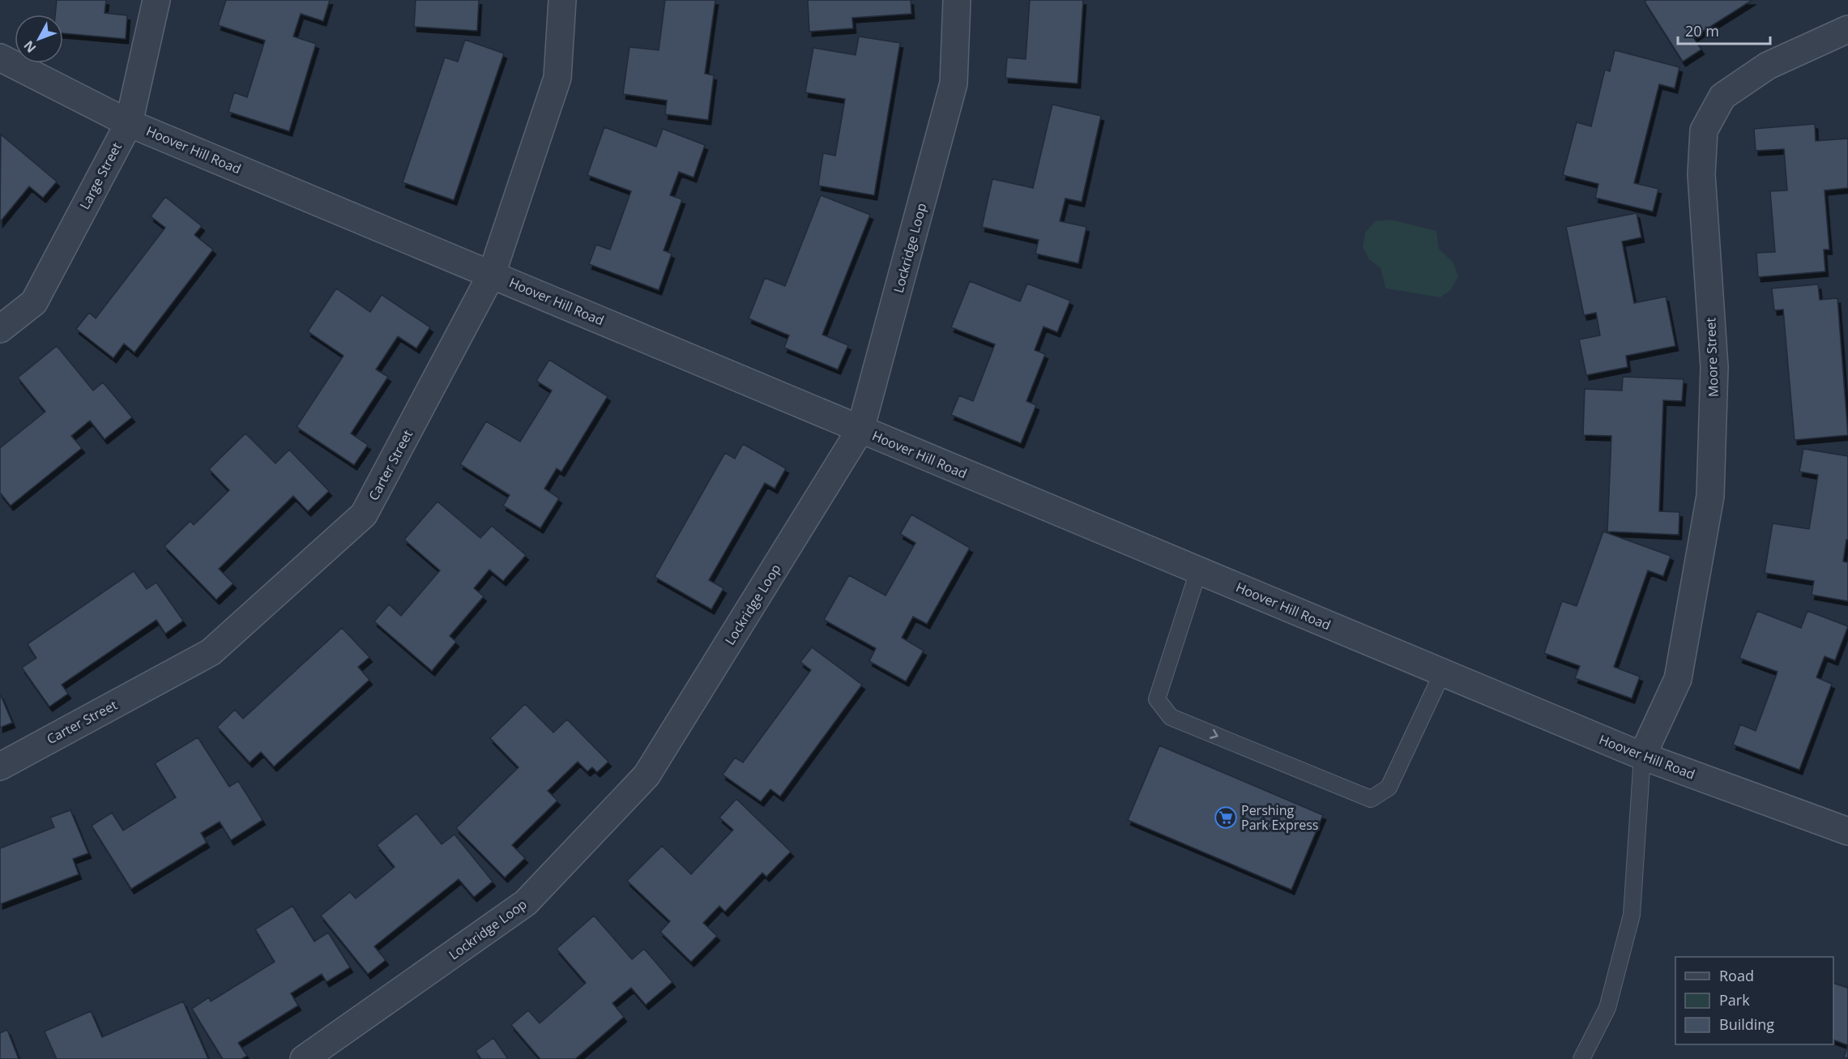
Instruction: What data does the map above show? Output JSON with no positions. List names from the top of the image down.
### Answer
{
  "streets": {
    "street": [
      "Hoover Hill Road",
      "Large Street",
      "Lockridge Loop",
      "Moore Street",
      "Carter Street"
    ]
  },
  "crossings": [
    ["Hoover Hill Road", "Large Street"],
    ["Hoover Hill Road", "Lockridge Loop"],
    ["Hoover Hill Road", "Moore Street"],
    ["Hoover Hill Road", "Carter Street"]
  ],
  "places": {
    "supermarket": ["Pershing Park Express"]
  },
  "legend": ["Road", "Park", "Building"],
  "scale_bar": "20 m",
  "north": "bottom left"
}
